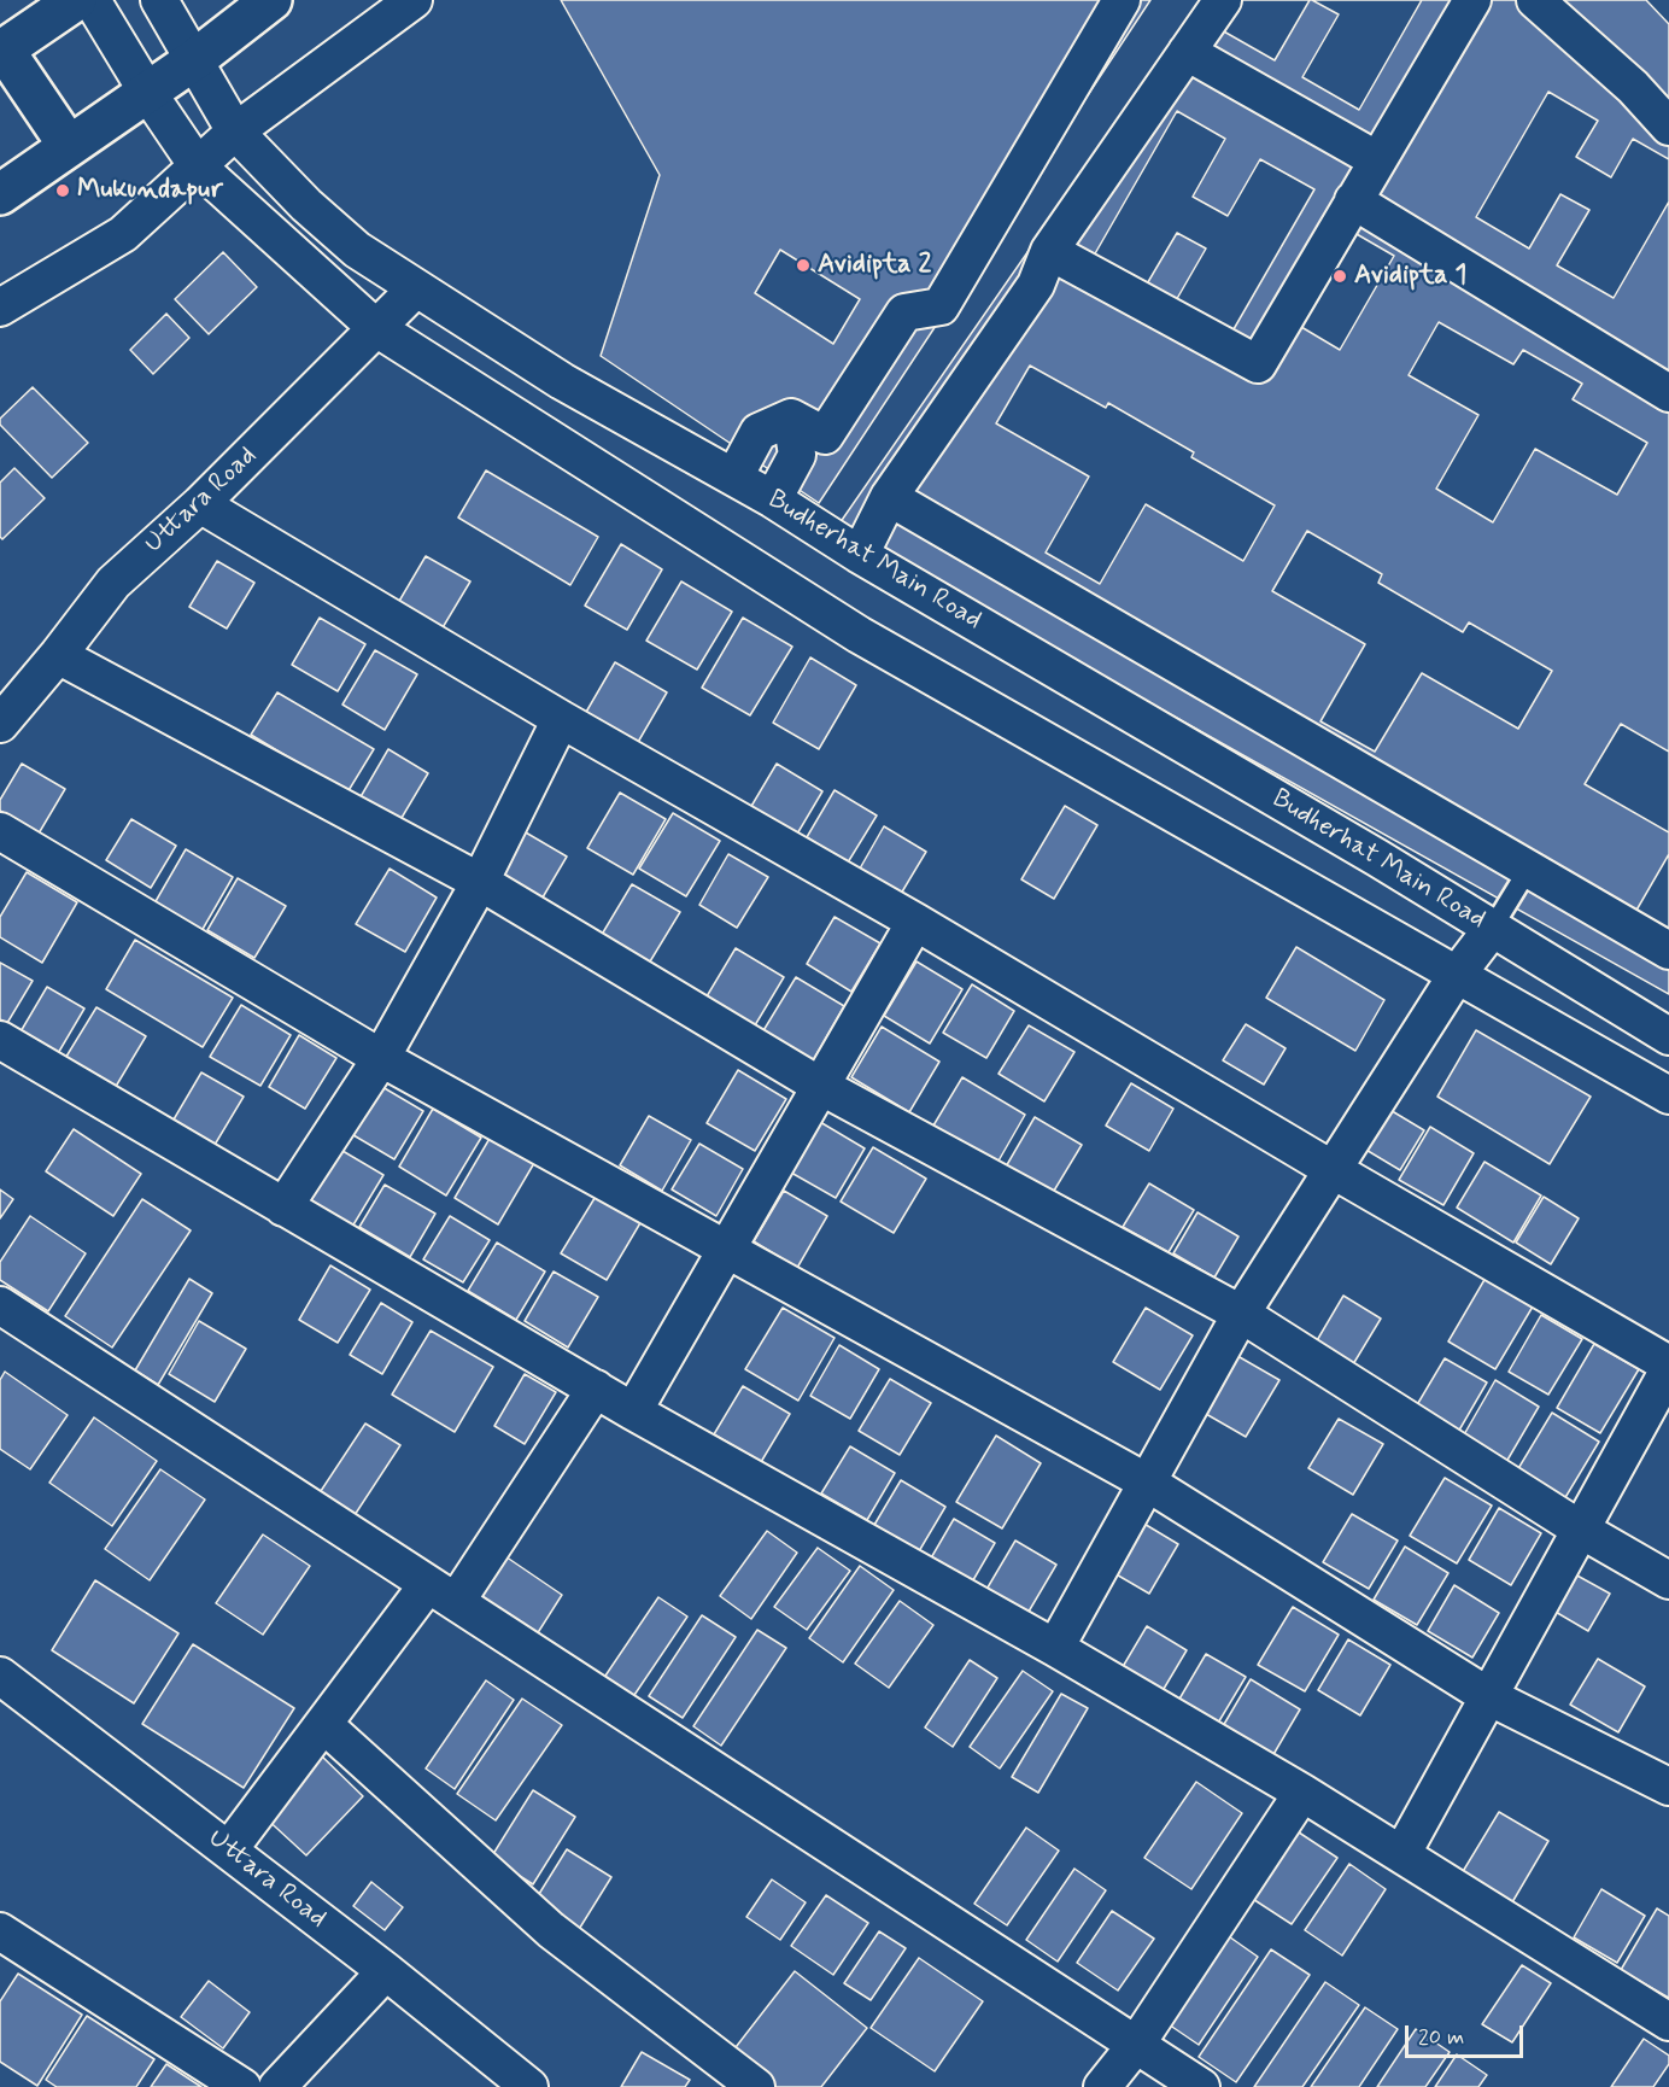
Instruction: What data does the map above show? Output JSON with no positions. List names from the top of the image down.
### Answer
{
  "streets": {
    "street": ["Uttara Road", "Budherhat Main Road"]
  },
  "crossings": [
    ["Uttara Road", "Budherhat Main Road"]
  ],
  "places": ["Mukundapur", "Avidipta 2", "Avidipta 1"],
  "scale_bar": "20 m"
}
